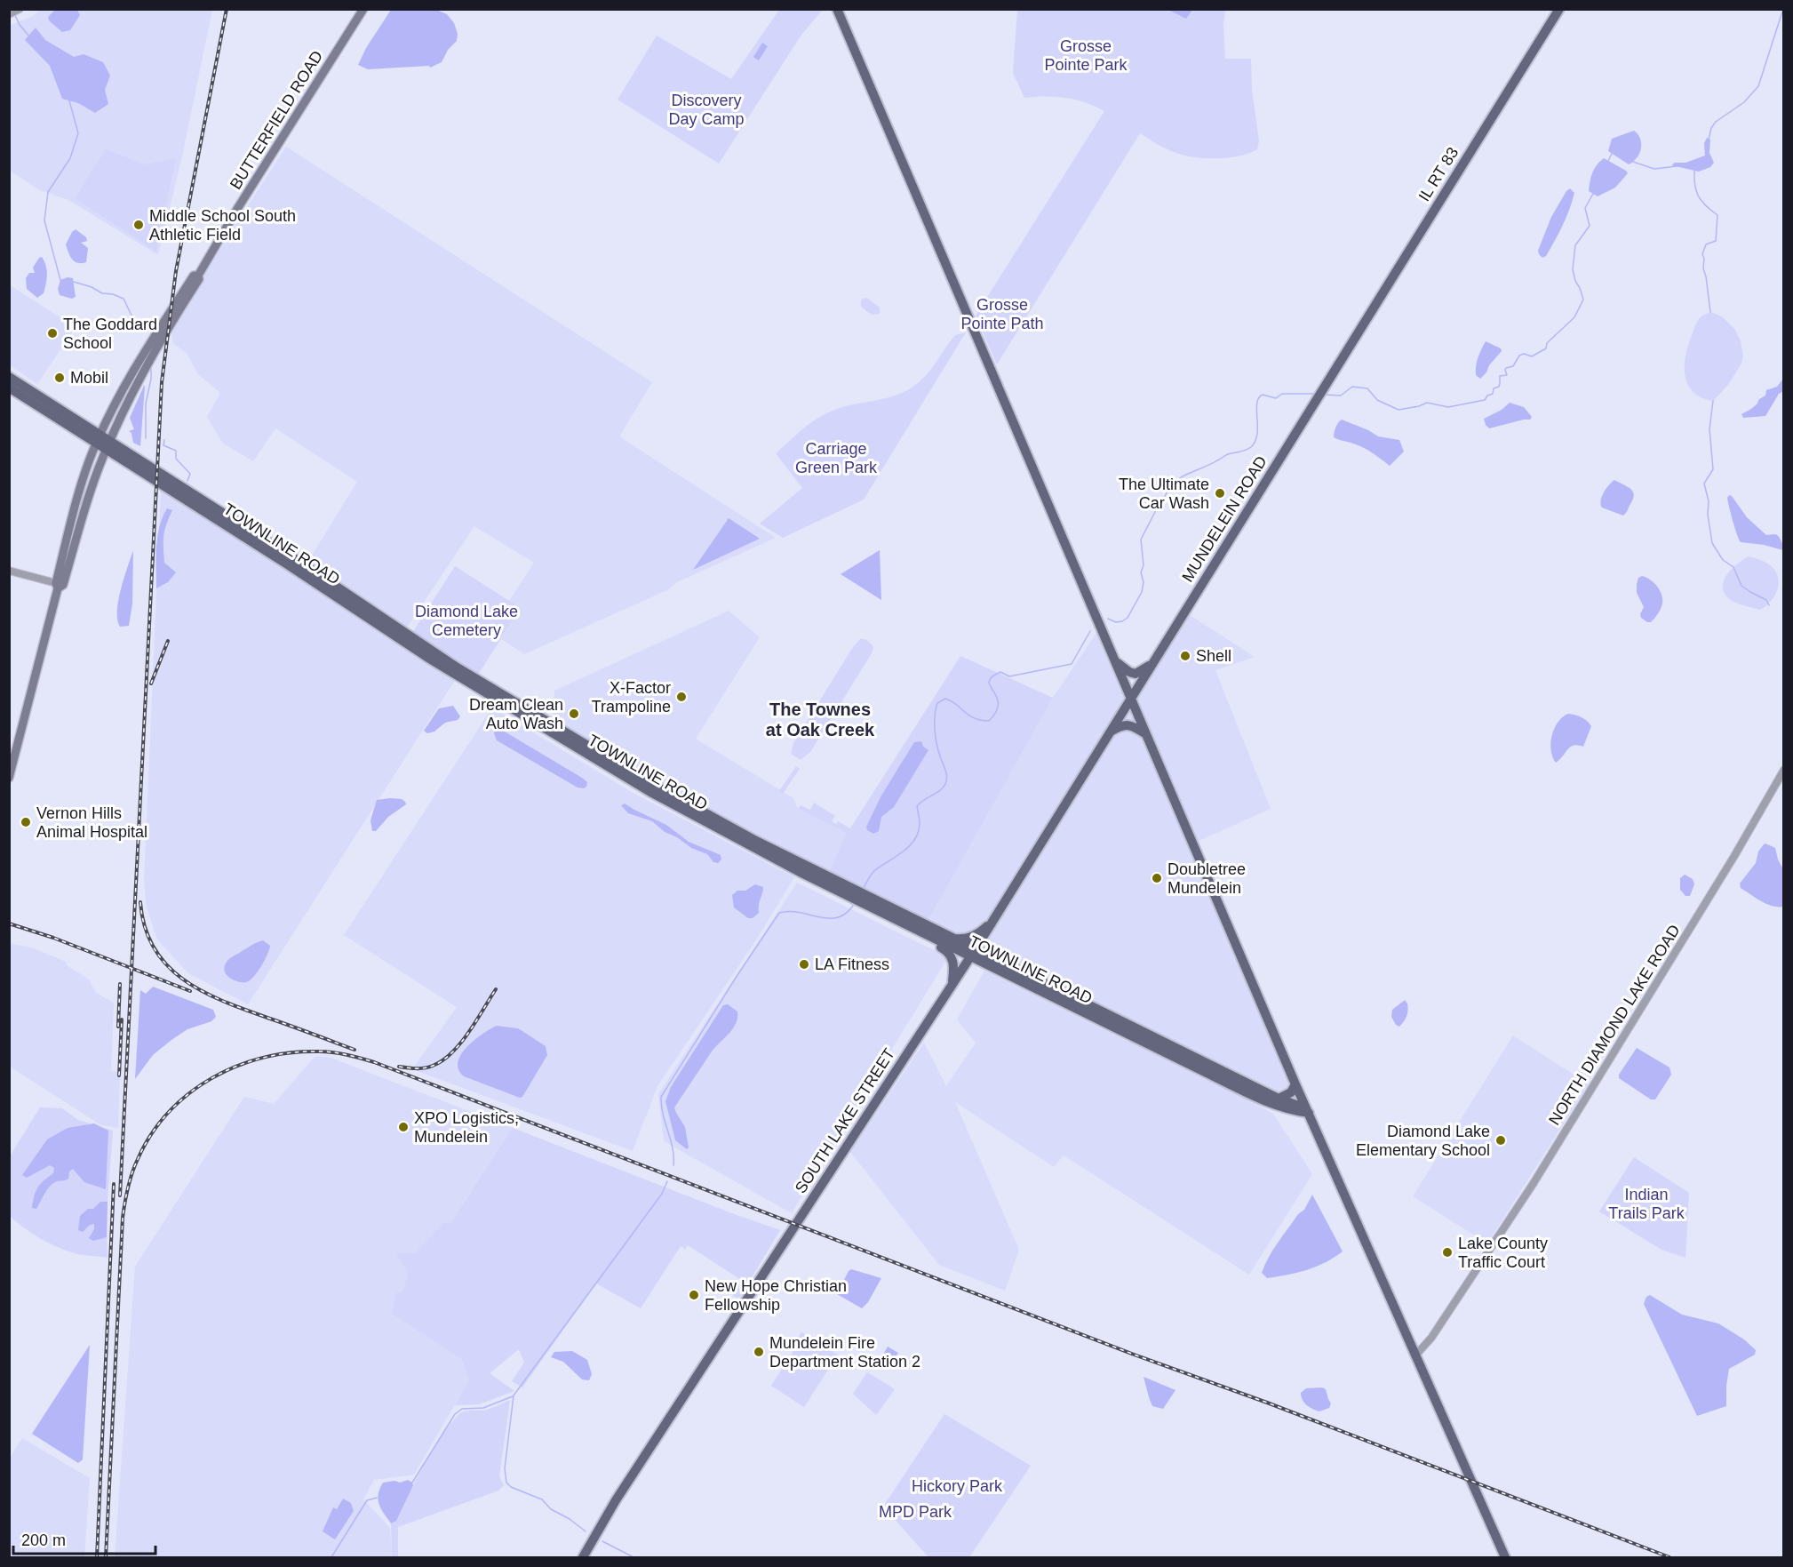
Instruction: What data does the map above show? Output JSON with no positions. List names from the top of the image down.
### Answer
{
  "streets": {
    "main road": [
      "BUTTERFIELD ROAD",
      "IL RT 83",
      "MUNDELEIN ROAD",
      "TOWNLINE ROAD",
      "SOUTH LAKE STREET"
    ],
    "street": ["NORTH DIAMOND LAKE ROAD"]
  },
  "crossings": [
    ["BUTTERFIELD ROAD", "TOWNLINE ROAD"],
    ["IL RT 83", "MUNDELEIN ROAD"],
    ["MUNDELEIN ROAD", "SOUTH LAKE STREET"],
    ["TOWNLINE ROAD", "SOUTH LAKE STREET"]
  ],
  "districts": ["The Townes at Oak Creek"],
  "parks": [
    "Grosse Pointe Park",
    "Discovery Day Camp",
    "Grosse Pointe Path",
    "Carriage Green Park",
    "Diamond Lake Cemetery",
    "Indian Trails Park",
    "Hickory Park",
    "MPD Park"
  ],
  "places": [
    "Middle School South Athletic Field",
    "The Goddard School",
    "Mobil",
    "The Ultimate Car Wash",
    "Shell",
    "X-Factor Trampoline",
    "Dream Clean Auto Wash",
    "Vernon Hills Animal Hospital",
    "Doubletree Mundelein",
    "LA Fitness",
    "XPO Logistics, Mundelein",
    "Diamond Lake Elementary School",
    "Lake County Traffic Court",
    "New Hope Christian Fellowship",
    "Mundelein Fire Department Station 2"
  ],
  "scale_bar": "200 m"
}
